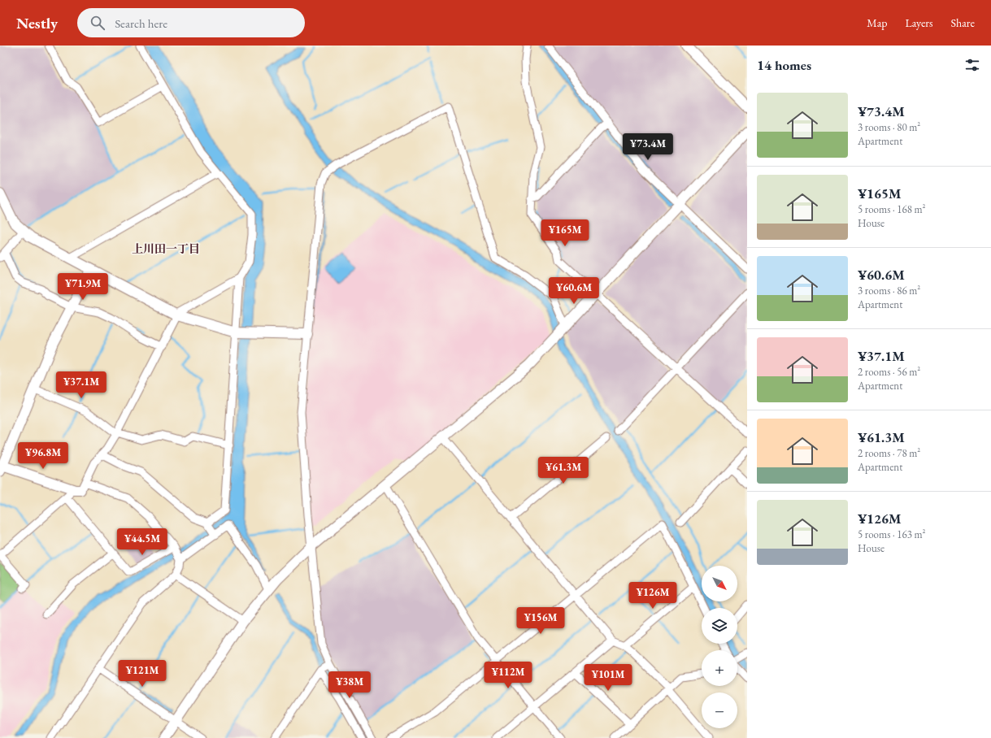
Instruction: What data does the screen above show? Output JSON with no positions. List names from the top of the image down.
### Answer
{
  "districts": ["上川田一丁目"],
  "north": "bottom right",
  "page": {
    "header": "Nestly",
    "search": "Search here",
    "nav": ["Map", "Layers", "Share"],
    "heading": "14 homes",
    "list": [
      {
        "name": "¥73.4M",
        "note": "3 rooms · 80 m² · Apartment"
      },
      {
        "name": "¥165M",
        "note": "5 rooms · 168 m² · House"
      },
      {
        "name": "¥60.6M",
        "note": "3 rooms · 86 m² · Apartment"
      },
      {
        "name": "¥37.1M",
        "note": "2 rooms · 56 m² · Apartment"
      },
      {
        "name": "¥61.3M",
        "note": "2 rooms · 78 m² · Apartment"
      },
      {
        "name": "¥126M",
        "note": "5 rooms · 163 m² · House"
      }
    ],
    "price": [
      "¥73.4M",
      "¥165M",
      "¥71.9M",
      "¥60.6M",
      "¥37.1M",
      "¥96.8M",
      "¥61.3M",
      "¥44.5M",
      "¥126M",
      "¥156M",
      "¥121M",
      "¥112M",
      "¥101M",
      "¥38M"
    ],
    "map_buttons": ["+", "−"]
  }
}
